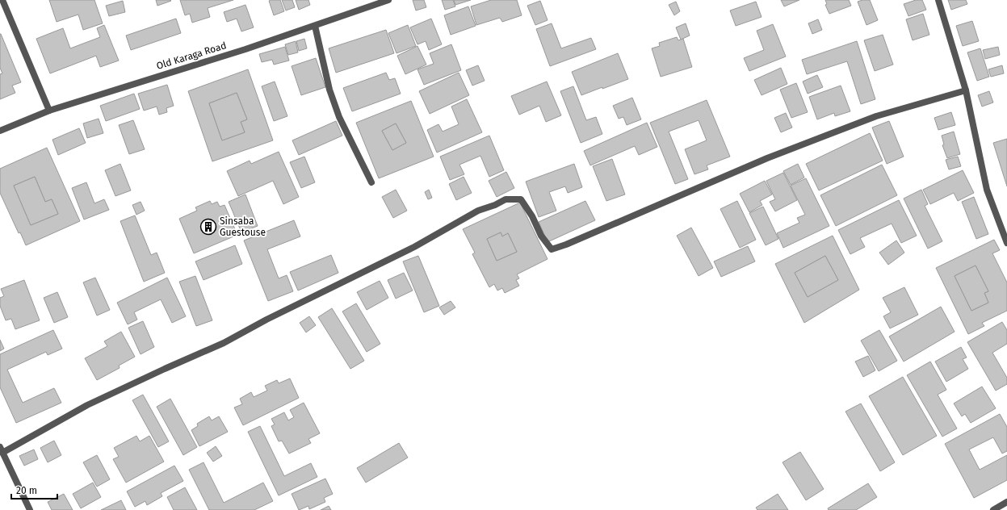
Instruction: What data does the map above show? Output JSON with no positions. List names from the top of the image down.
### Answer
{
  "streets": {
    "street": ["Old Karaga Road"]
  },
  "places": {
    "building": ["Sinsaba Guestouse"]
  },
  "scale_bar": "20 m"
}
